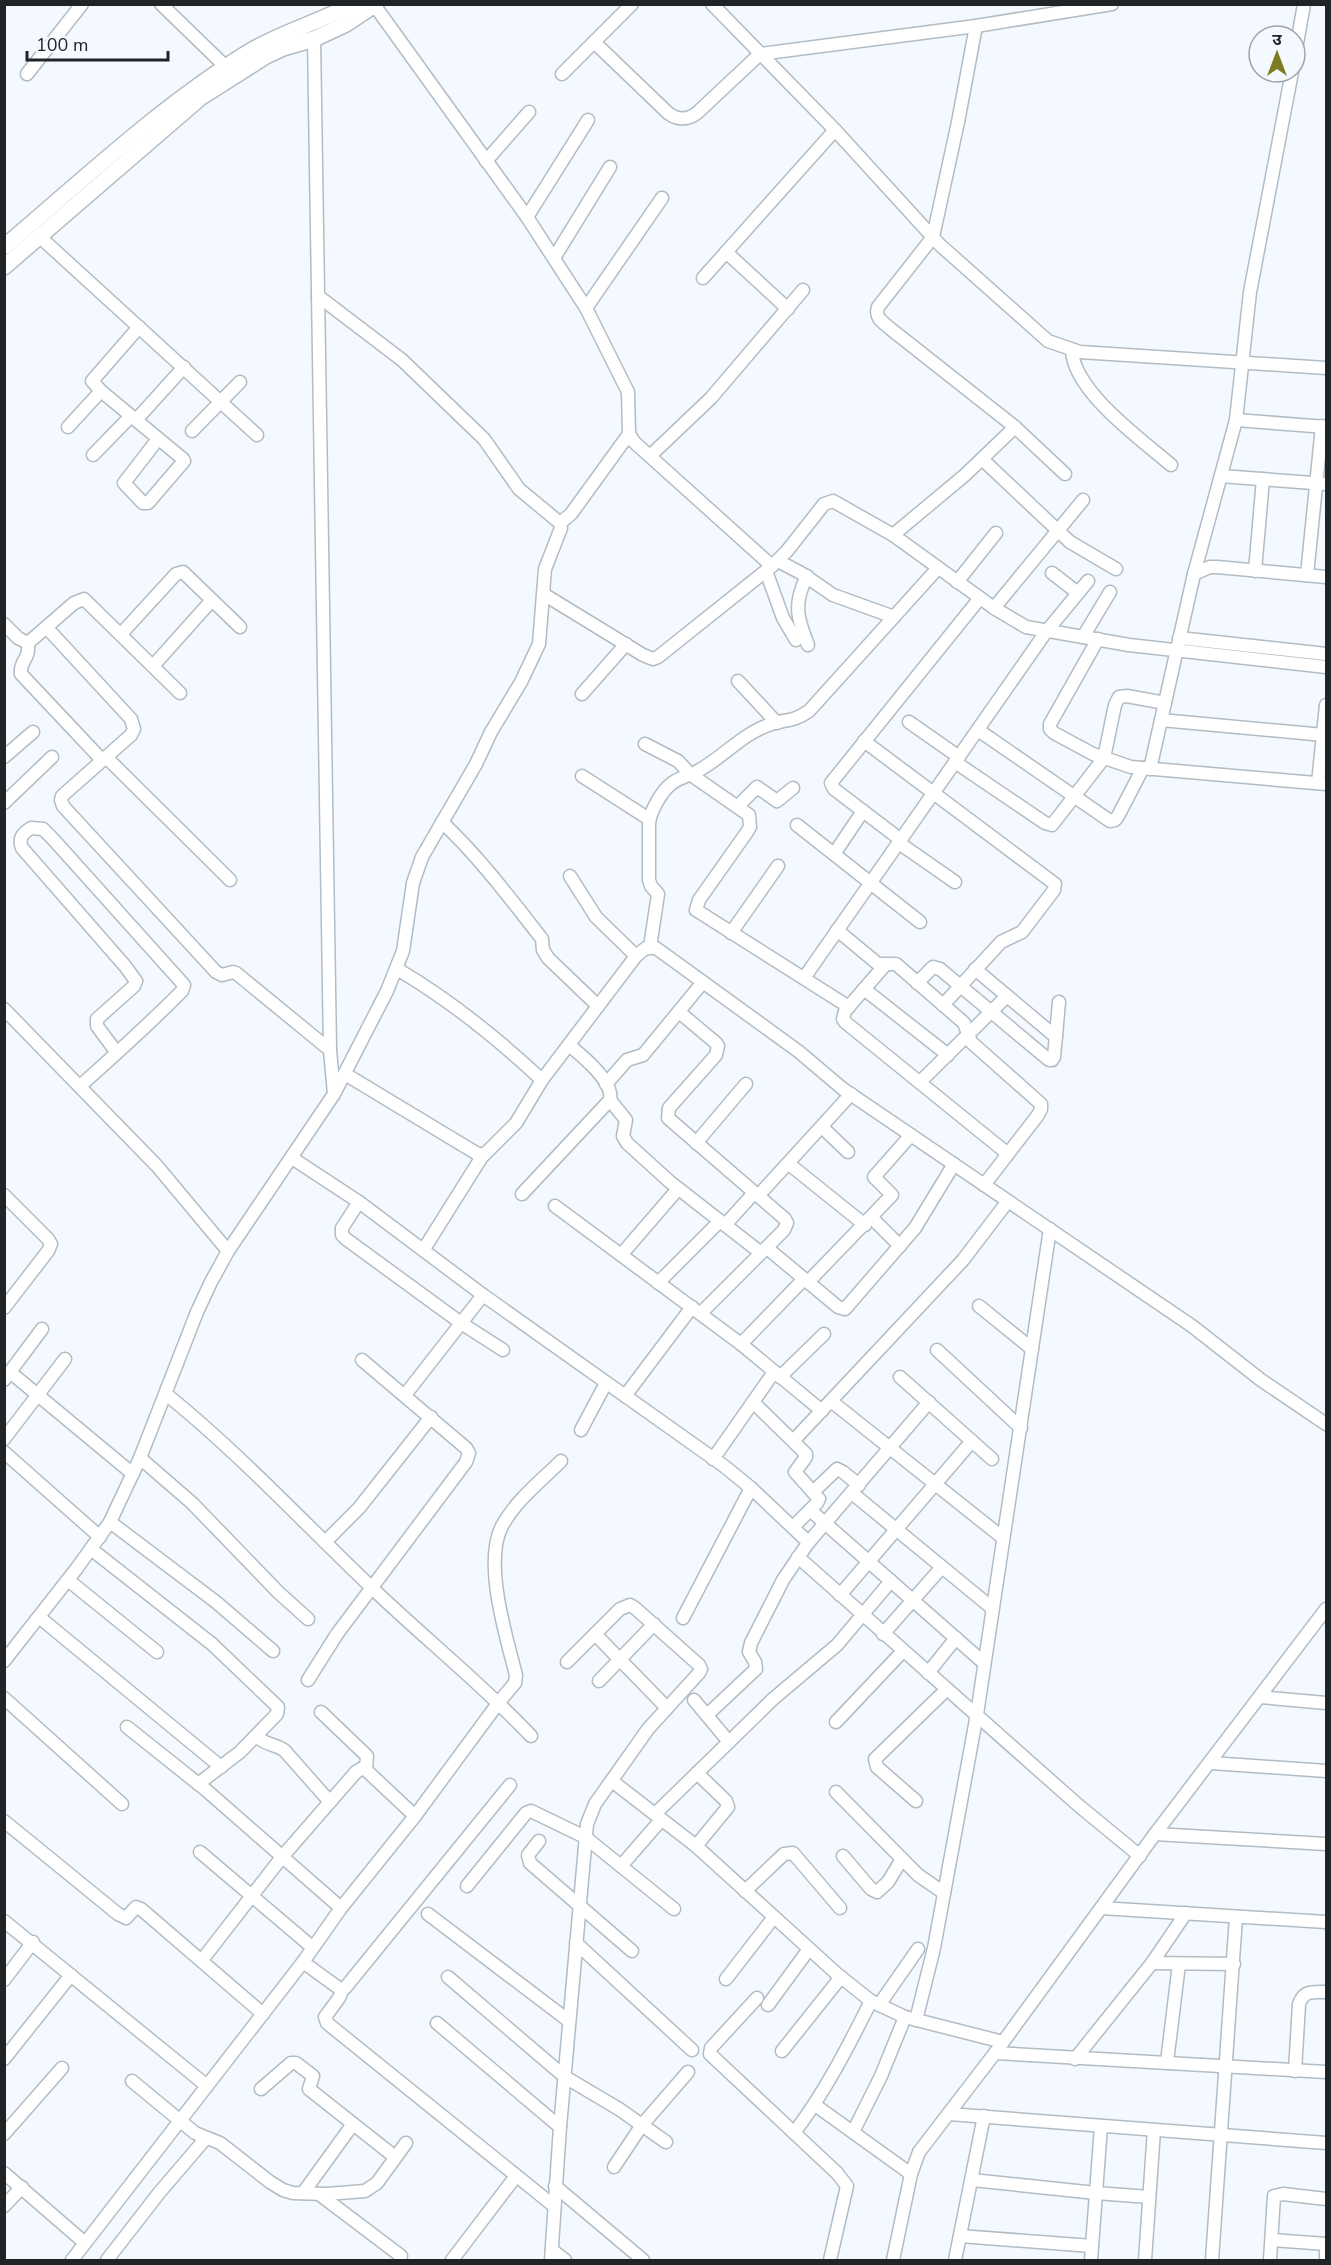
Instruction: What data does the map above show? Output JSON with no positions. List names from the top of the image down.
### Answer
{
  "scale_bar": "100 m",
  "north": "top"
}
